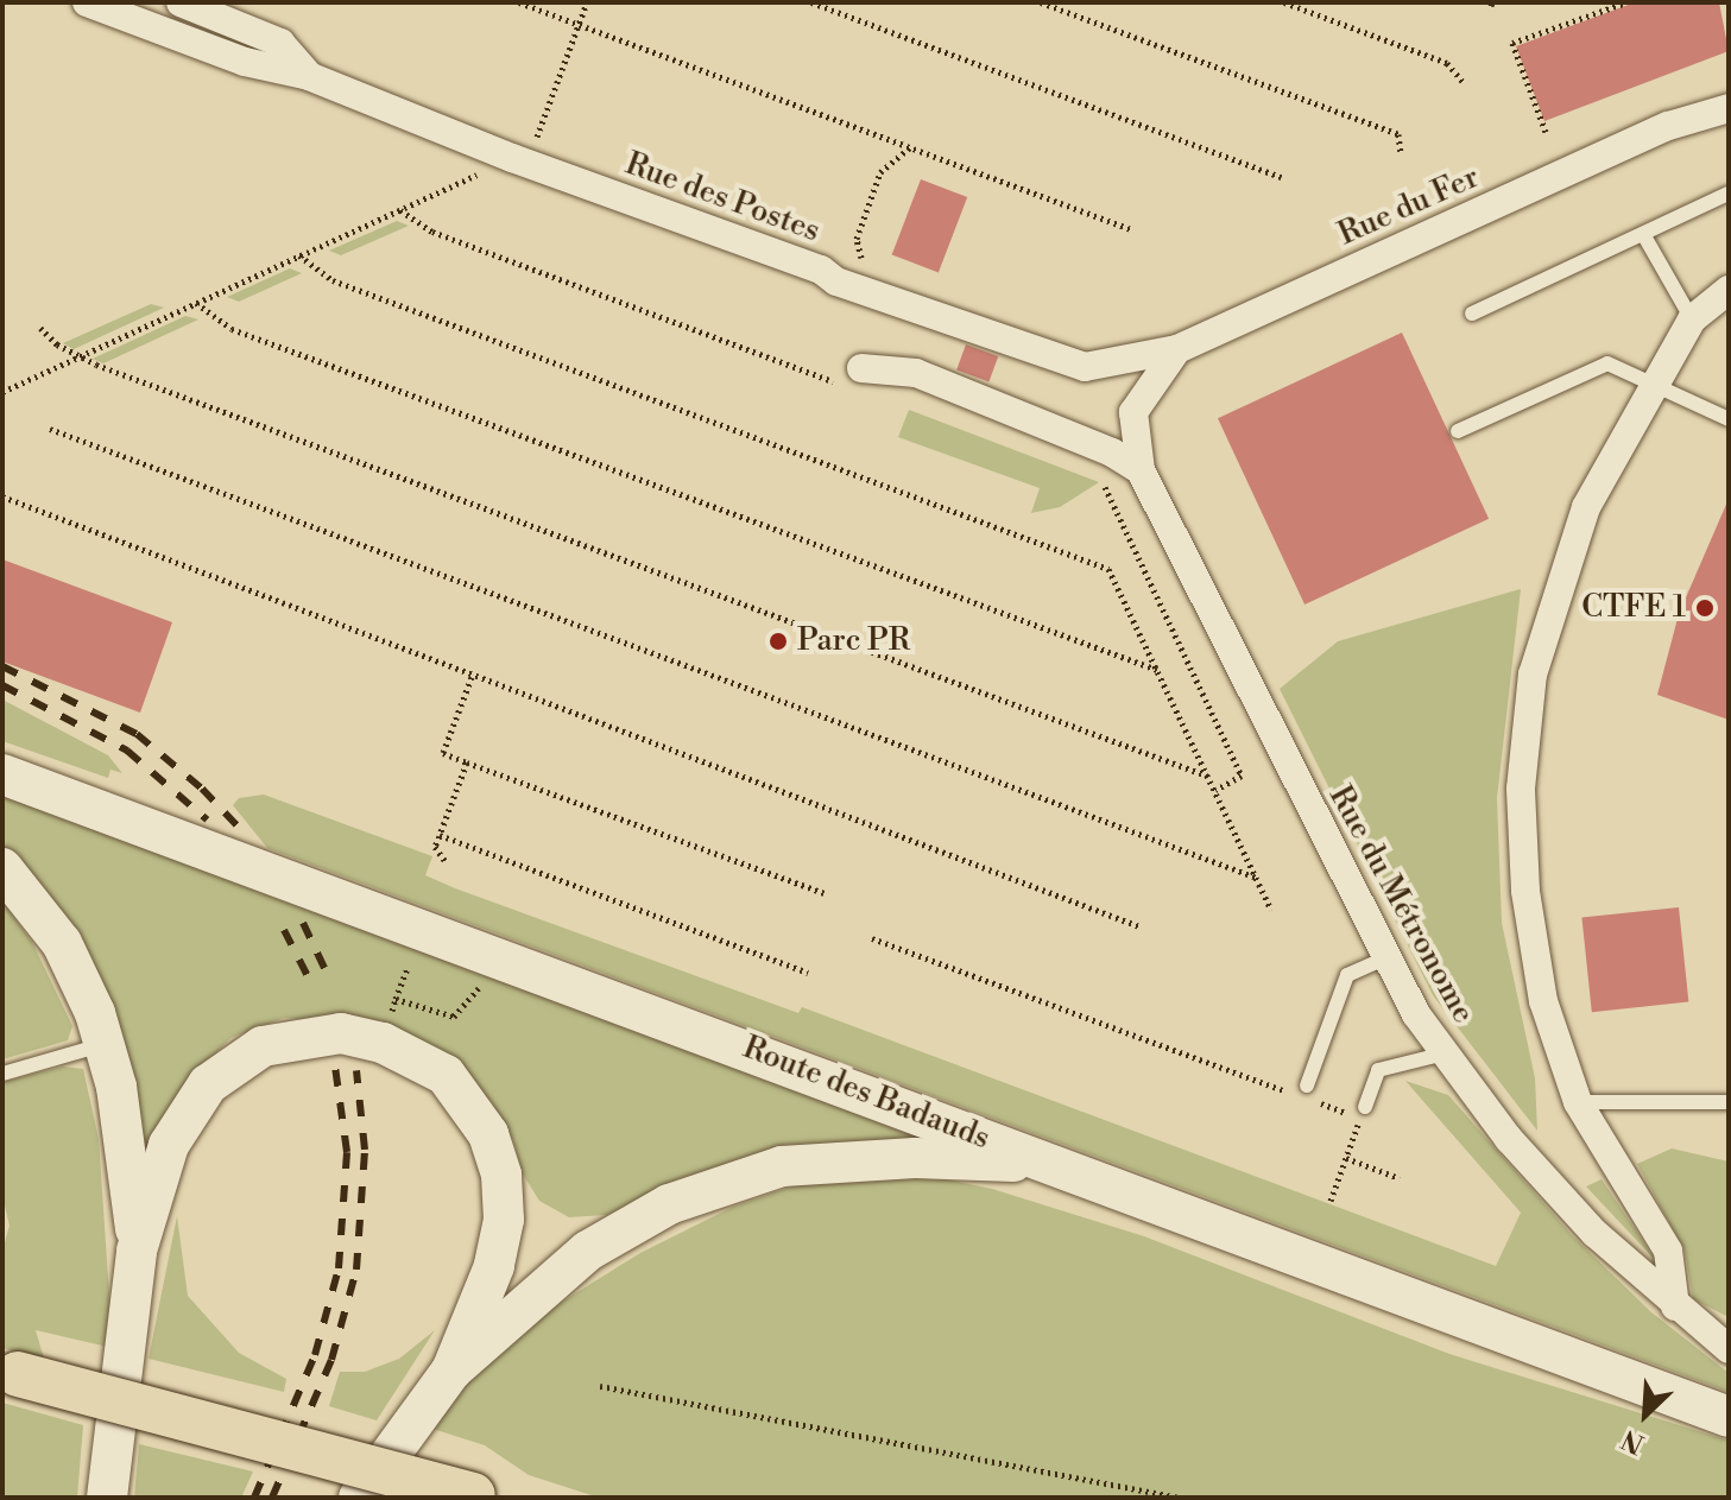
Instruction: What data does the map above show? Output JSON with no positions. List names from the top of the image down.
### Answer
{
  "streets": {
    "main road": ["Route des Badauds"],
    "street": ["Rue des Postes", "Rue du Fer", "Rue du Métronome"]
  },
  "crossings": [
    ["Rue des Postes", "Rue du Fer"],
    ["Rue du Fer", "Rue du Métronome"]
  ],
  "places": ["CTFE 1", "Parc PR"],
  "north": "bottom left"
}
